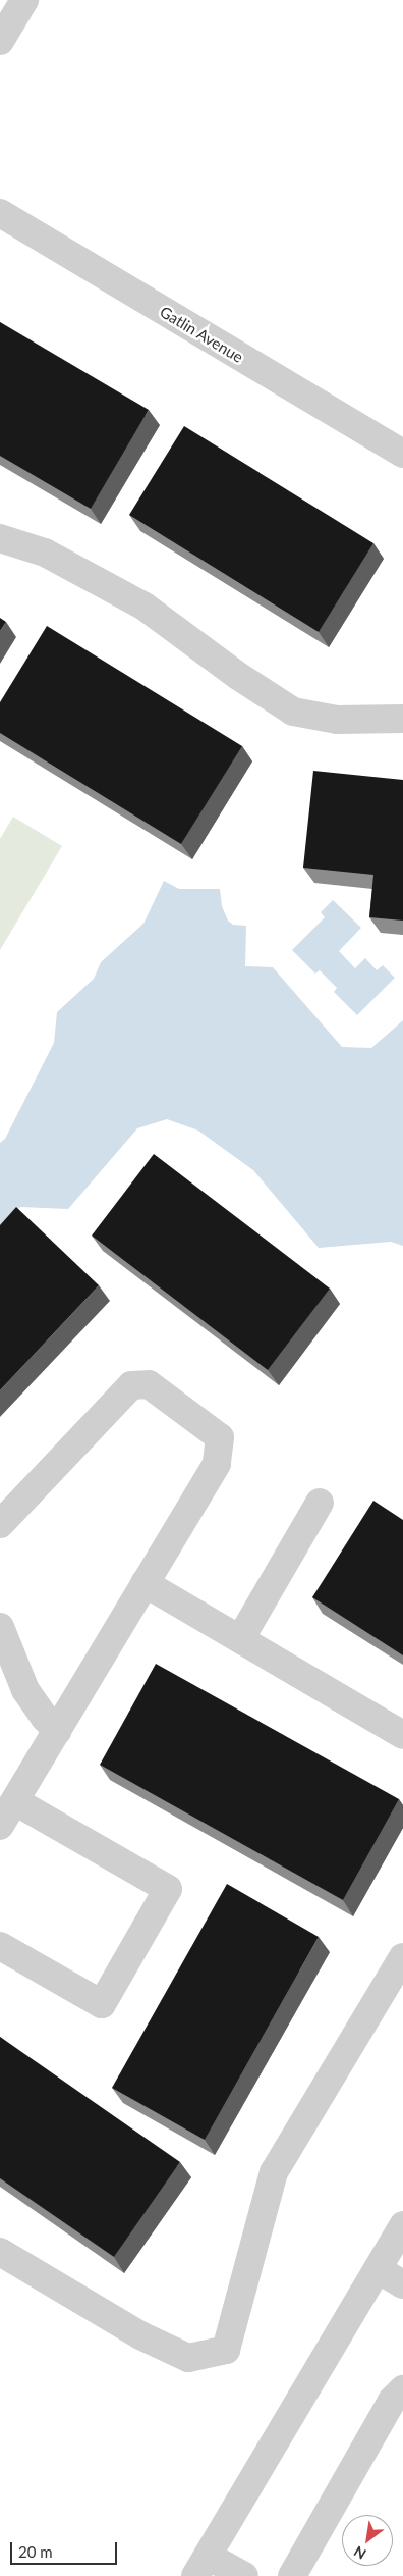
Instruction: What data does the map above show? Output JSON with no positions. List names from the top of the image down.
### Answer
{
  "streets": {
    "street": ["Gatlin Avenue"]
  },
  "scale_bar": "20 m",
  "north": "bottom left"
}
